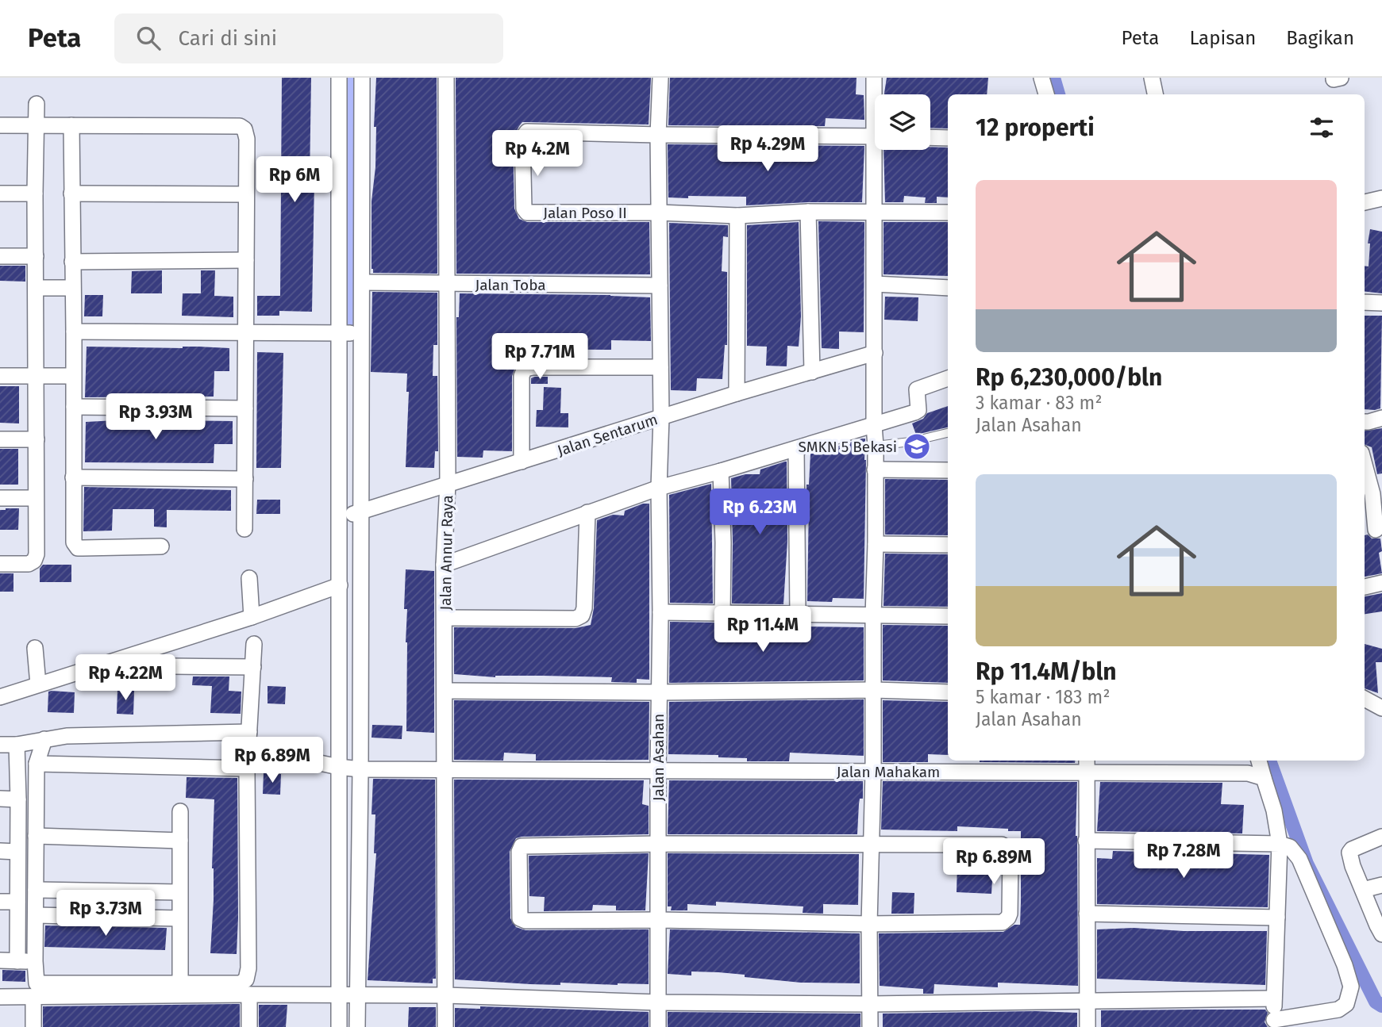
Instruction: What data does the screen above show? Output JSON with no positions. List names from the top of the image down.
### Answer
{
  "streets": {
    "street": [
      "Jalan Poso II",
      "Jalan Toba",
      "Jalan Sentarum",
      "Jalan Annur Raya",
      "Jalan Asahan",
      "Jalan Mahakam"
    ]
  },
  "crossings": [
    ["Jalan Poso II", "Jalan Asahan"],
    ["Jalan Toba", "Jalan Annur Raya"],
    ["Jalan Toba", "Jalan Asahan"],
    ["Jalan Sentarum", "Jalan Annur Raya"],
    ["Jalan Sentarum", "Jalan Asahan"],
    ["Jalan Annur Raya", "Jalan Mahakam"],
    ["Jalan Asahan", "Jalan Mahakam"]
  ],
  "places": {
    "school or university": ["SMKN 5 Bekasi"]
  },
  "page": {
    "header": "Peta",
    "search": "Cari di sini",
    "nav": ["Peta", "Lapisan", "Bagikan"],
    "heading": "12 properti",
    "price": [
      "Rp 4.29M",
      "Rp 4.2M",
      "Rp 6M",
      "Rp 7.71M",
      "Rp 3.93M",
      "Rp 6.23M",
      "Rp 11.4M",
      "Rp 4.22M",
      "Rp 6.89M",
      "Rp 7.28M",
      "Rp 6.89M",
      "Rp 3.73M"
    ],
    "list": [
      {
        "name": "Rp 6,230,000/bln",
        "note": "3 kamar · 83 m² · Jalan Asahan"
      },
      {
        "name": "Rp 11.4M/bln",
        "note": "5 kamar · 183 m² · Jalan Asahan"
      }
    ]
  }
}
